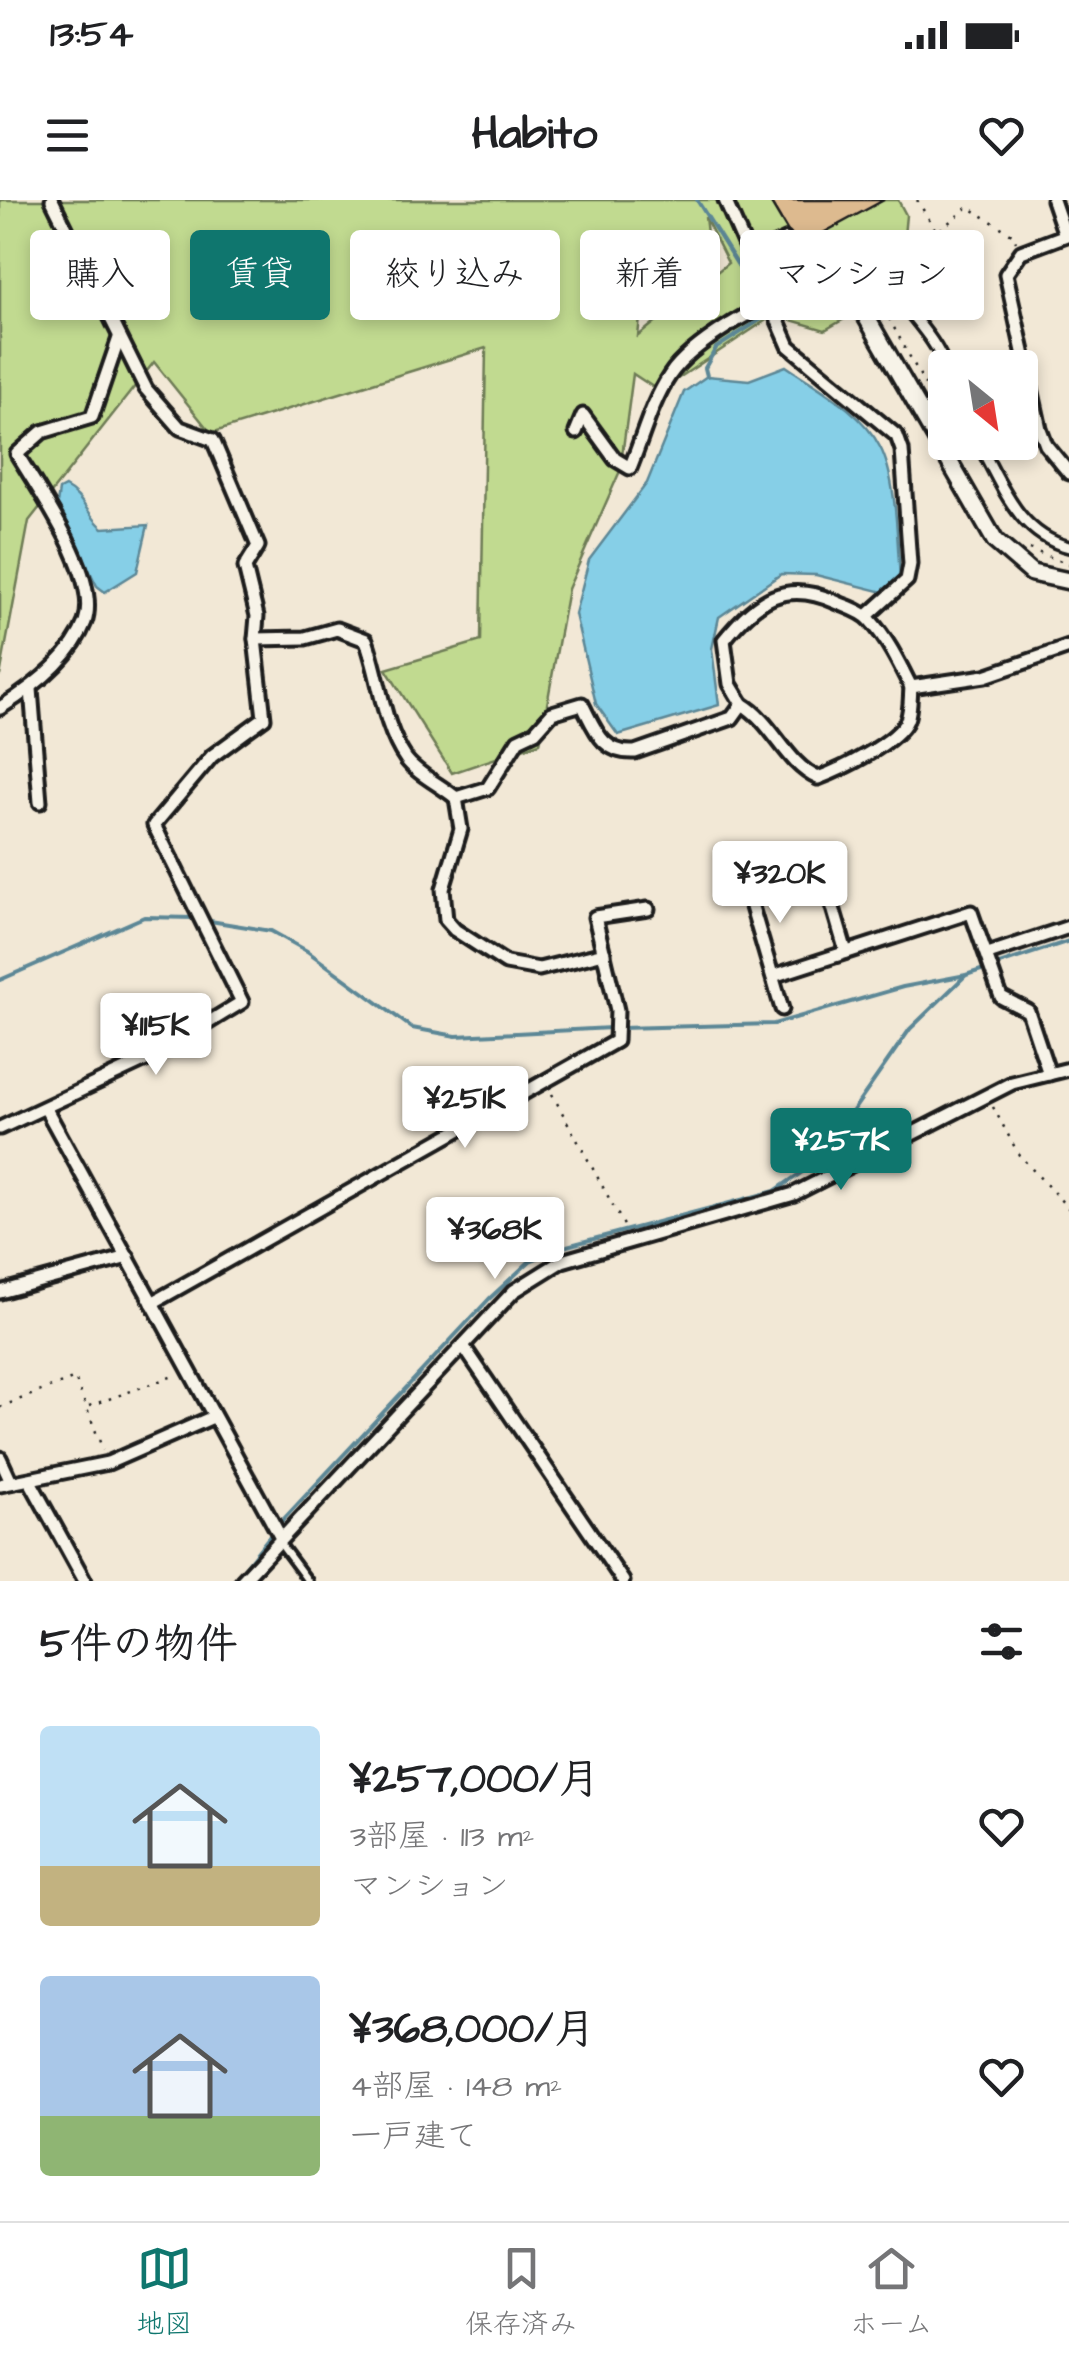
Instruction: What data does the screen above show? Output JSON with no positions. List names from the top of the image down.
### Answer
{
  "north": "bottom right",
  "page": {
    "status": "13:54",
    "header": "Habito",
    "chip": [
      "購入",
      "賃貸",
      "絞り込み",
      "新着",
      "マンション"
    ],
    "price": [
      "¥320K",
      "¥115K",
      "¥251K",
      "¥257K",
      "¥368K"
    ],
    "heading": "5件の物件",
    "list": [
      {
        "name": "¥257,000/月",
        "note": "3部屋 · 113 m² · マンション"
      },
      {
        "name": "¥368,000/月",
        "note": "4部屋 · 148 m² · 一戸建て"
      }
    ],
    "tabs": ["地図", "保存済み", "ホーム"]
  }
}
